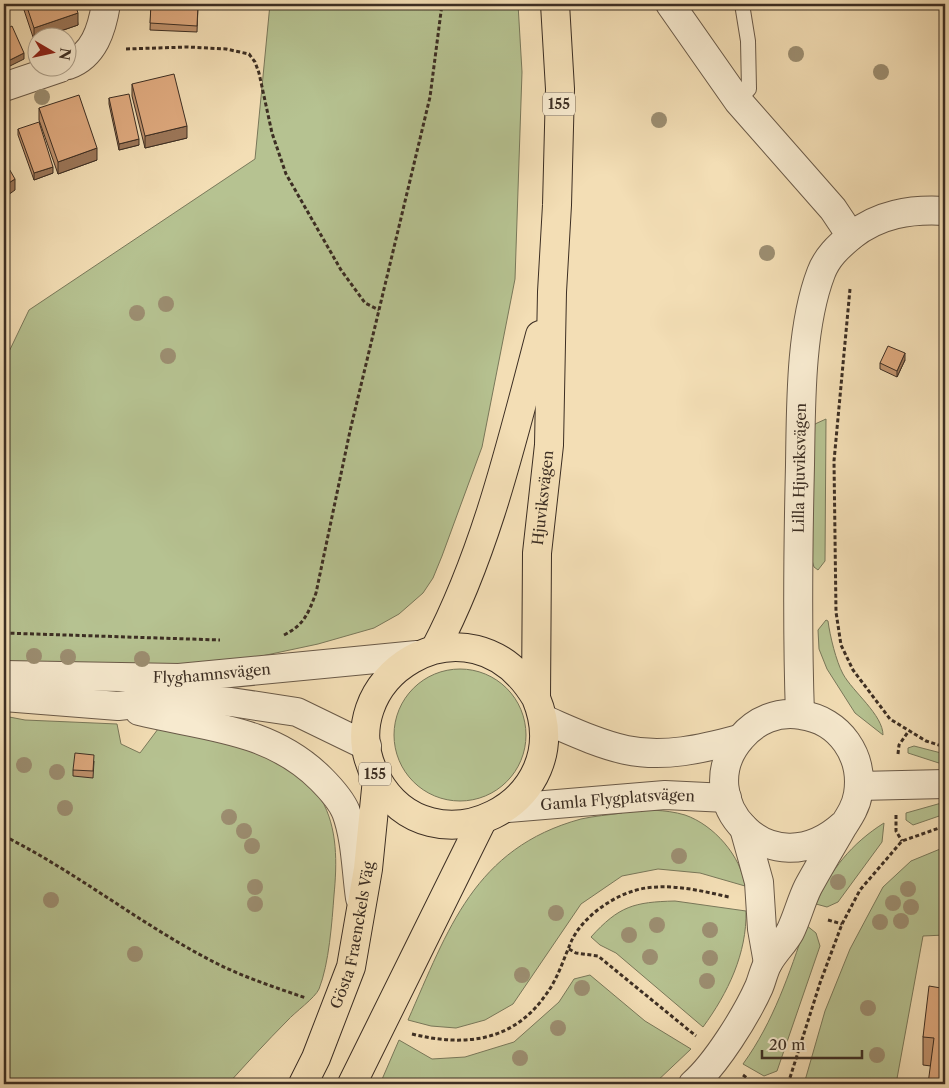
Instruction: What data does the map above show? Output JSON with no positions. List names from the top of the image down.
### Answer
{
  "streets": {
    "main road": ["155", "Hjuviksvägen", "Gösta Fraenckels Väg"],
    "street": ["Lilla Hjuviksvägen", "Flyghamnsvägen", "Gamla Flygplatsvägen"]
  },
  "crossings": [
    ["Lilla Hjuviksvägen", "Gamla Flygplatsvägen"],
    ["Hjuviksvägen", "Flyghamnsvägen"],
    ["Hjuviksvägen", "Gamla Flygplatsvägen"],
    ["Hjuviksvägen", "Gösta Fraenckels Väg"],
    ["Flyghamnsvägen", "Gamla Flygplatsvägen"],
    ["Flyghamnsvägen", "Gösta Fraenckels Väg"],
    ["Gamla Flygplatsvägen", "Gösta Fraenckels Väg"]
  ],
  "scale_bar": "20 m",
  "north": "right"
}
